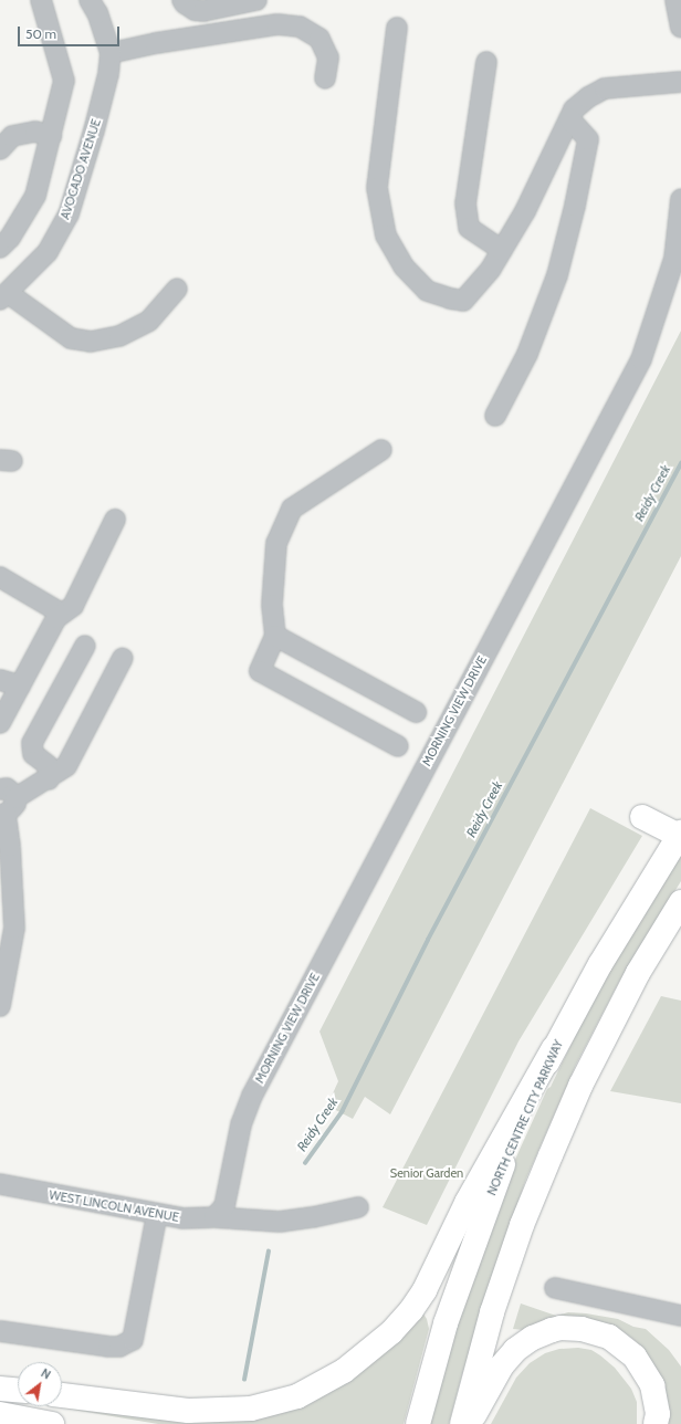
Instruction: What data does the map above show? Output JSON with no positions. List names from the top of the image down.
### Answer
{
  "streets": {
    "highway": ["NORTH CENTRE CITY PARKWAY"],
    "street": ["AVOCADO AVENUE", "MORNING VIEW DRIVE", "WEST LINCOLN AVENUE"]
  },
  "crossings": [
    ["MORNING VIEW DRIVE", "WEST LINCOLN AVENUE"]
  ],
  "water": ["Reidy Creek"],
  "parks": ["Senior Garden"],
  "scale_bar": "50 m",
  "north": "top right"
}
